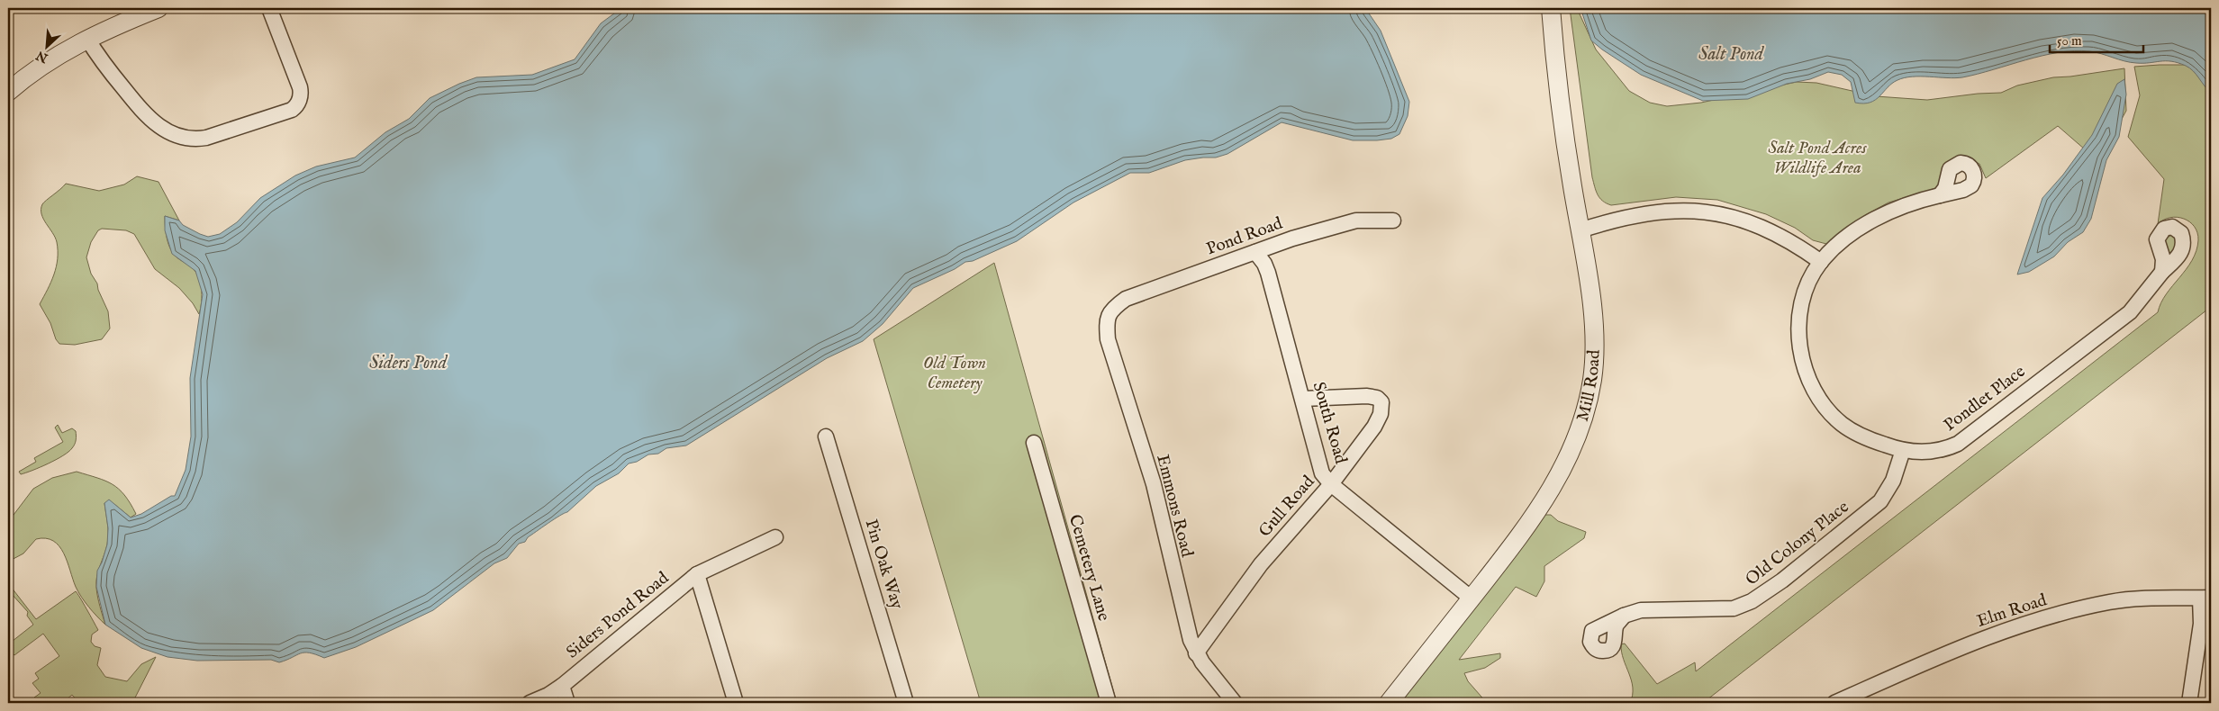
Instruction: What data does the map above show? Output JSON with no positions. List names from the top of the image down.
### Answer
{
  "streets": {
    "street": [
      "Pond Road",
      "Mill Road",
      "Pondlet Place",
      "South Road",
      "Emmons Road",
      "Gull Road",
      "Old Colony Place",
      "Pin Oak Way",
      "Cemetery Lane",
      "Elm Road",
      "Siders Pond Road"
    ]
  },
  "crossings": [
    ["Pond Road", "South Road"],
    ["Pond Road", "Emmons Road"],
    ["Mill Road", "South Road"],
    ["Pondlet Place", "Old Colony Place"],
    ["South Road", "Gull Road"],
    ["Emmons Road", "Gull Road"]
  ],
  "water": ["Salt Pond", "Siders Pond"],
  "parks": ["Salt Pond Acres Wildlife Area", "Old Town Cemetery"],
  "scale_bar": "50 m",
  "north": "bottom left"
}
